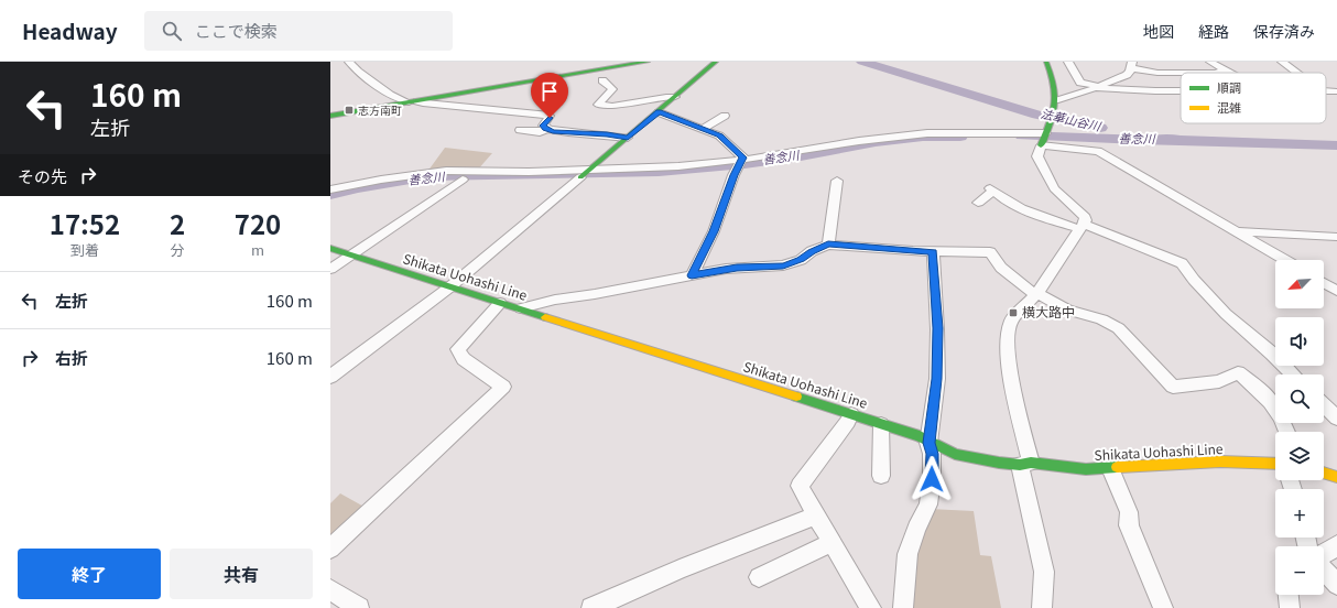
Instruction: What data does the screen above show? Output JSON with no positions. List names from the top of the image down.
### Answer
{
  "streets": {
    "main road": ["Shikata Uohashi Line"]
  },
  "water": ["法華山谷川", "善念川"],
  "places": {
    "transit": ["志方南町", "横大路中"]
  },
  "legend": ["順調", "混雑"],
  "north": "bottom left",
  "page": {
    "header": "Headway",
    "search": "ここで検索",
    "nav": ["地図", "経路", "保存済み"],
    "turn": ["160 m", "左折"],
    "then": "その先",
    "eta": [
      "17:52",
      "到着",
      "2",
      "分",
      "720",
      "m"
    ],
    "map_buttons": ["+", "−"],
    "list": [
      {
        "name": "左折",
        "value": "160 m"
      },
      {
        "name": "右折",
        "value": "160 m"
      }
    ],
    "buttons": ["終了", "共有"]
  }
}
